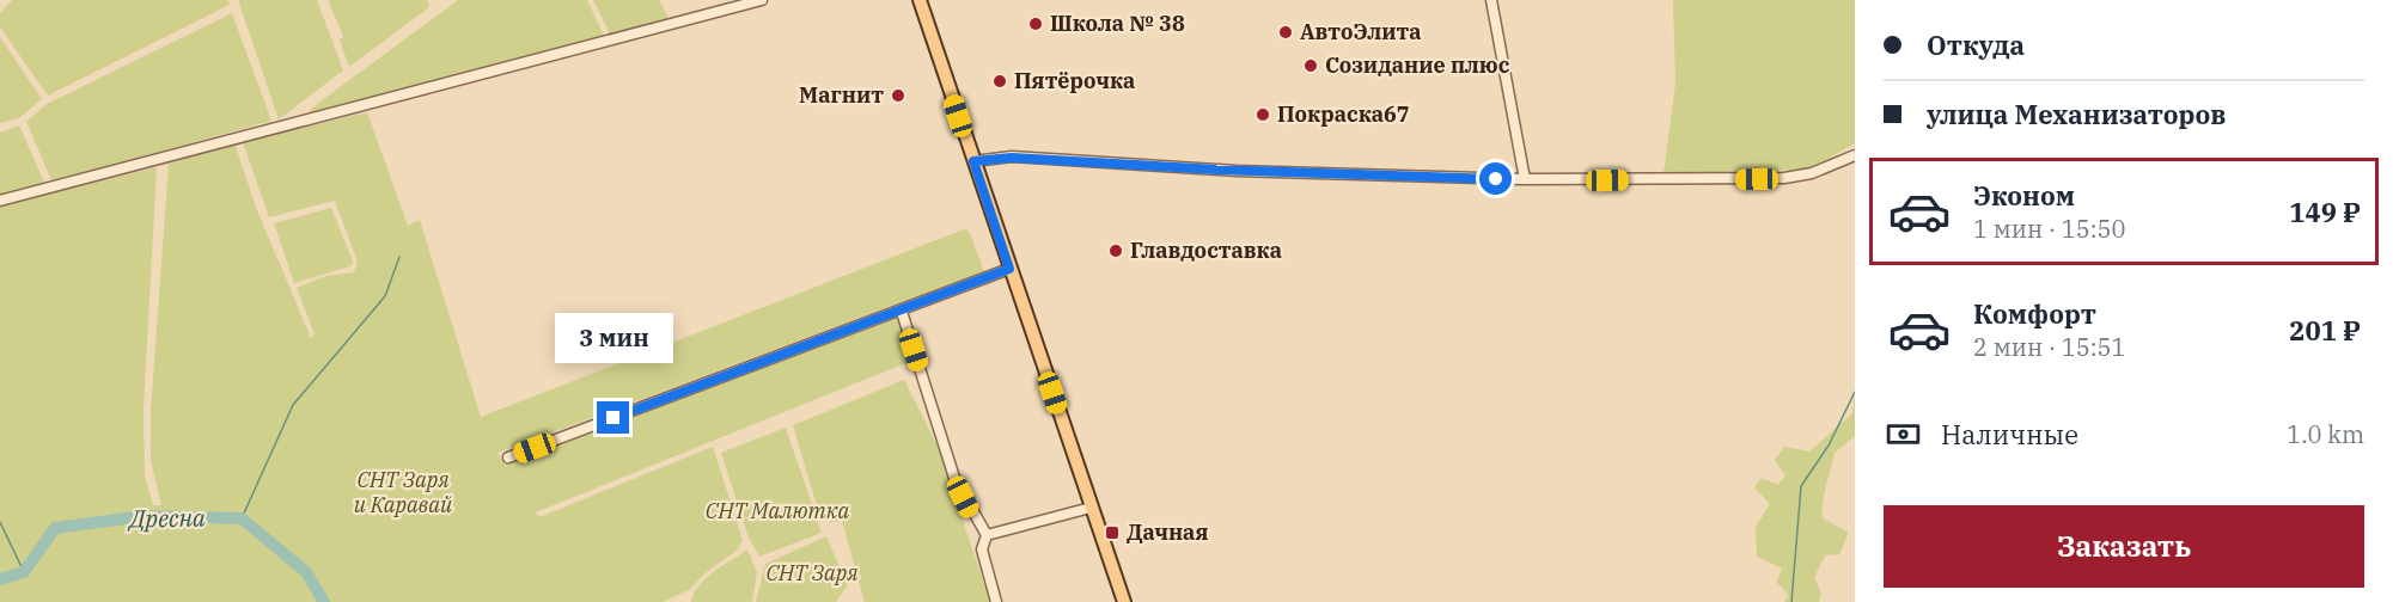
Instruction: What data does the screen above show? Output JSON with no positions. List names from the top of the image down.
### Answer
{
  "water": ["Дресна"],
  "parks": ["СНТ Заря и Каравай", "СНТ Малютка", "СНТ Заря"],
  "places": {
    "other": [
      "Школа № 38",
      "АвтоЭлита",
      "Созидание плюс",
      "Пятёрочка",
      "Магнит",
      "Покраска67",
      "Главдоставка"
    ],
    "transit": ["Дачная"]
  },
  "page": {
    "banner": ["Откуда", "улица Механизаторов"],
    "list": [
      {
        "name": "Эконом",
        "note": "1 мин · 15:50",
        "value": "149 ₽"
      },
      {
        "name": "Комфорт",
        "note": "2 мин · 15:51",
        "value": "201 ₽"
      }
    ],
    "bubble": "3 мин",
    "pay": ["Наличные", "1.0 km"],
    "buttons": "Заказать"
  }
}
